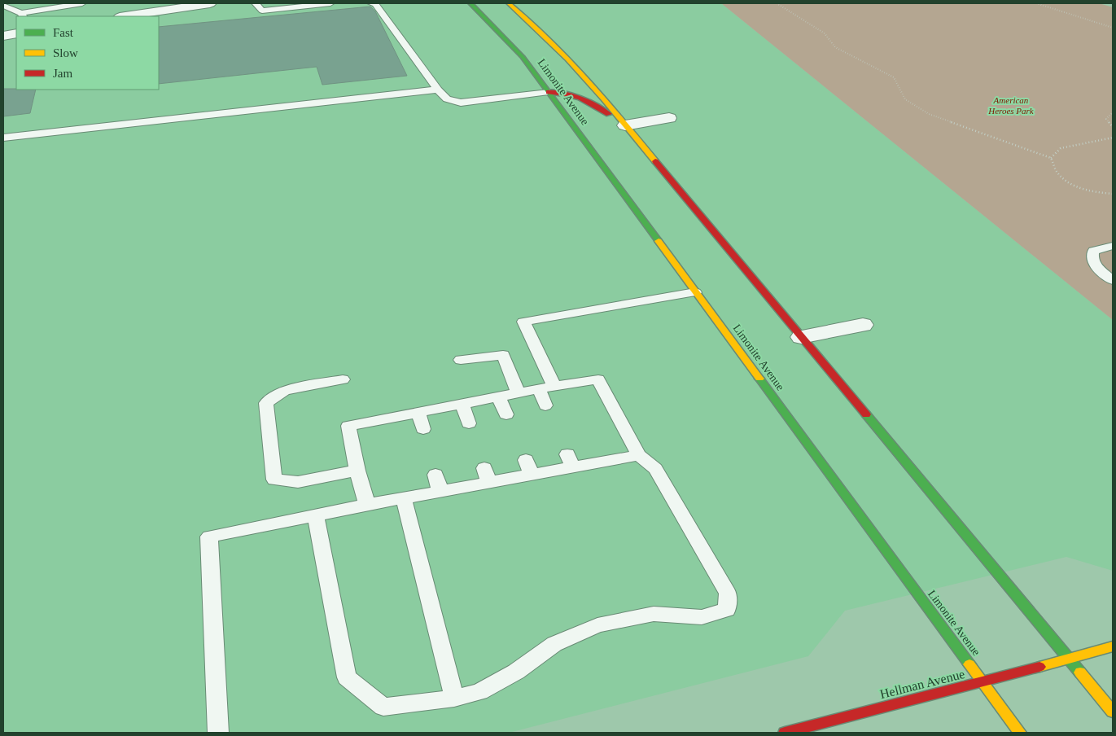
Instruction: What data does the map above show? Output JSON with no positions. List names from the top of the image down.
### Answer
{
  "streets": {
    "main road": ["Limonite Avenue", "Hellman Avenue"]
  },
  "crossings": [
    ["Limonite Avenue", "Hellman Avenue"]
  ],
  "parks": ["American Heroes Park"],
  "legend": ["Fast", "Slow", "Jam"]
}
